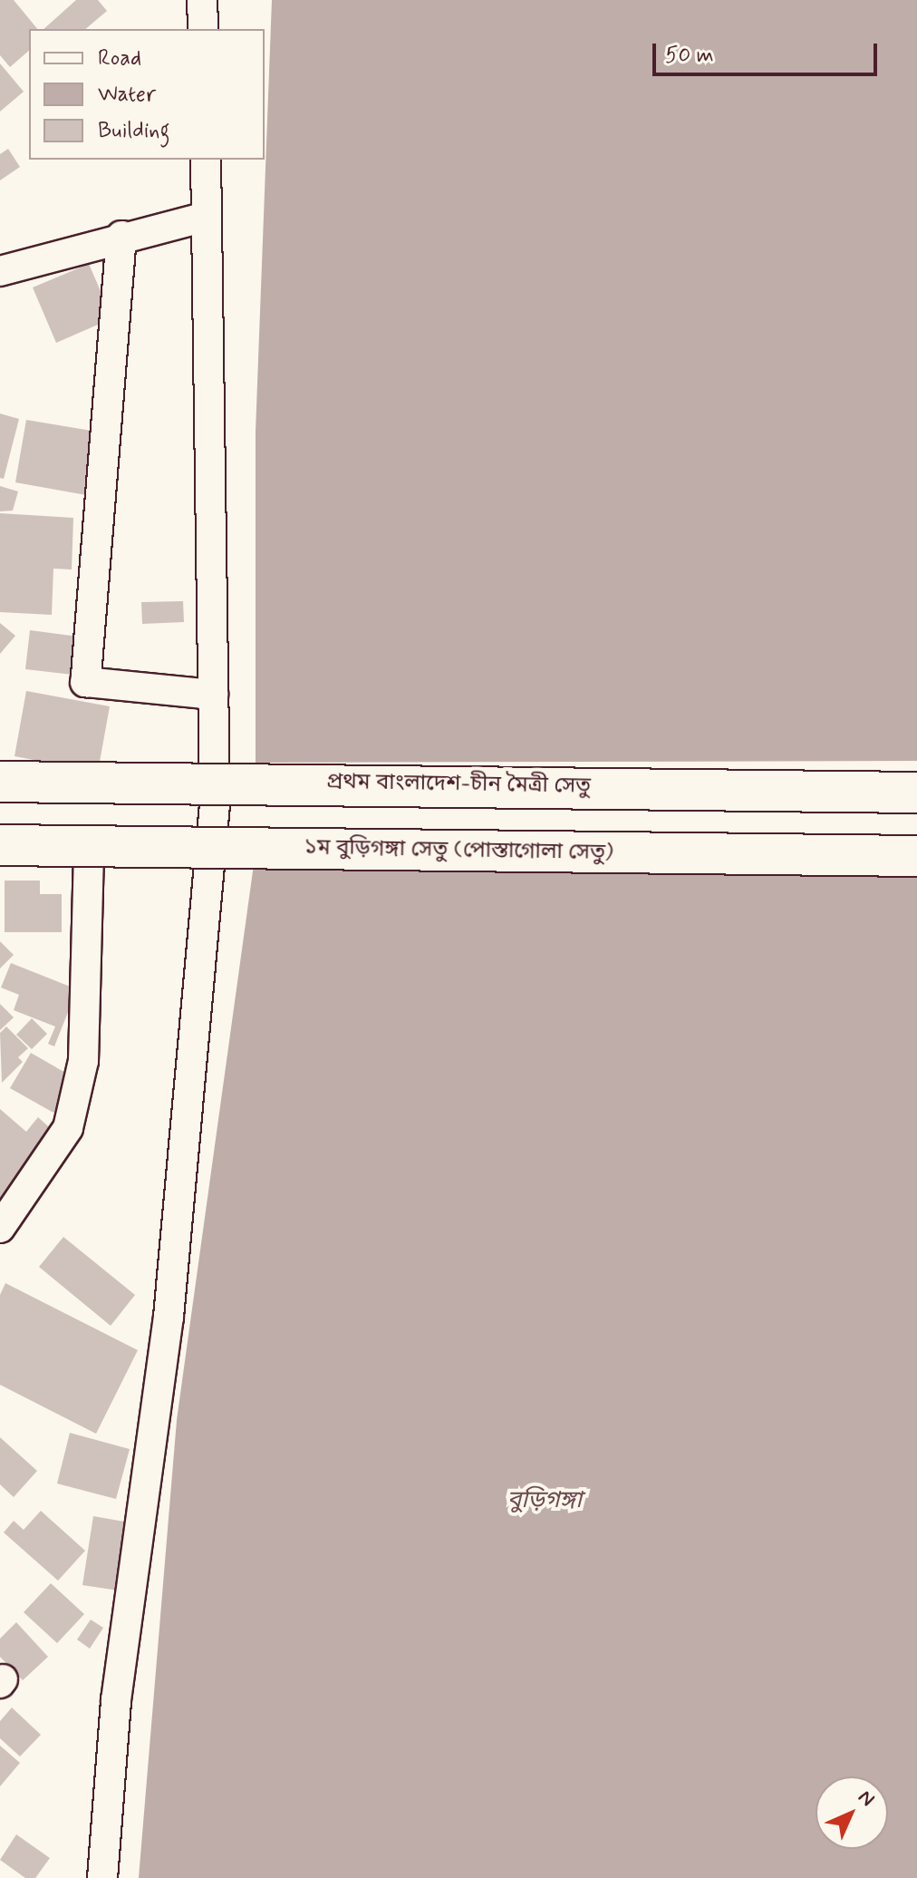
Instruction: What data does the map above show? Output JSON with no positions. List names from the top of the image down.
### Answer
{
  "streets": {
    "highway": ["প্রথম বাংলাদেশ-চীন মৈত্রী সেতু", "১ম বুড়িগঙ্গা সেতু (পোস্তাগোলা সেতু)"]
  },
  "water": ["বুড়িগঙ্গা"],
  "legend": ["Road", "Water", "Building"],
  "scale_bar": "50 m",
  "north": "top right"
}
